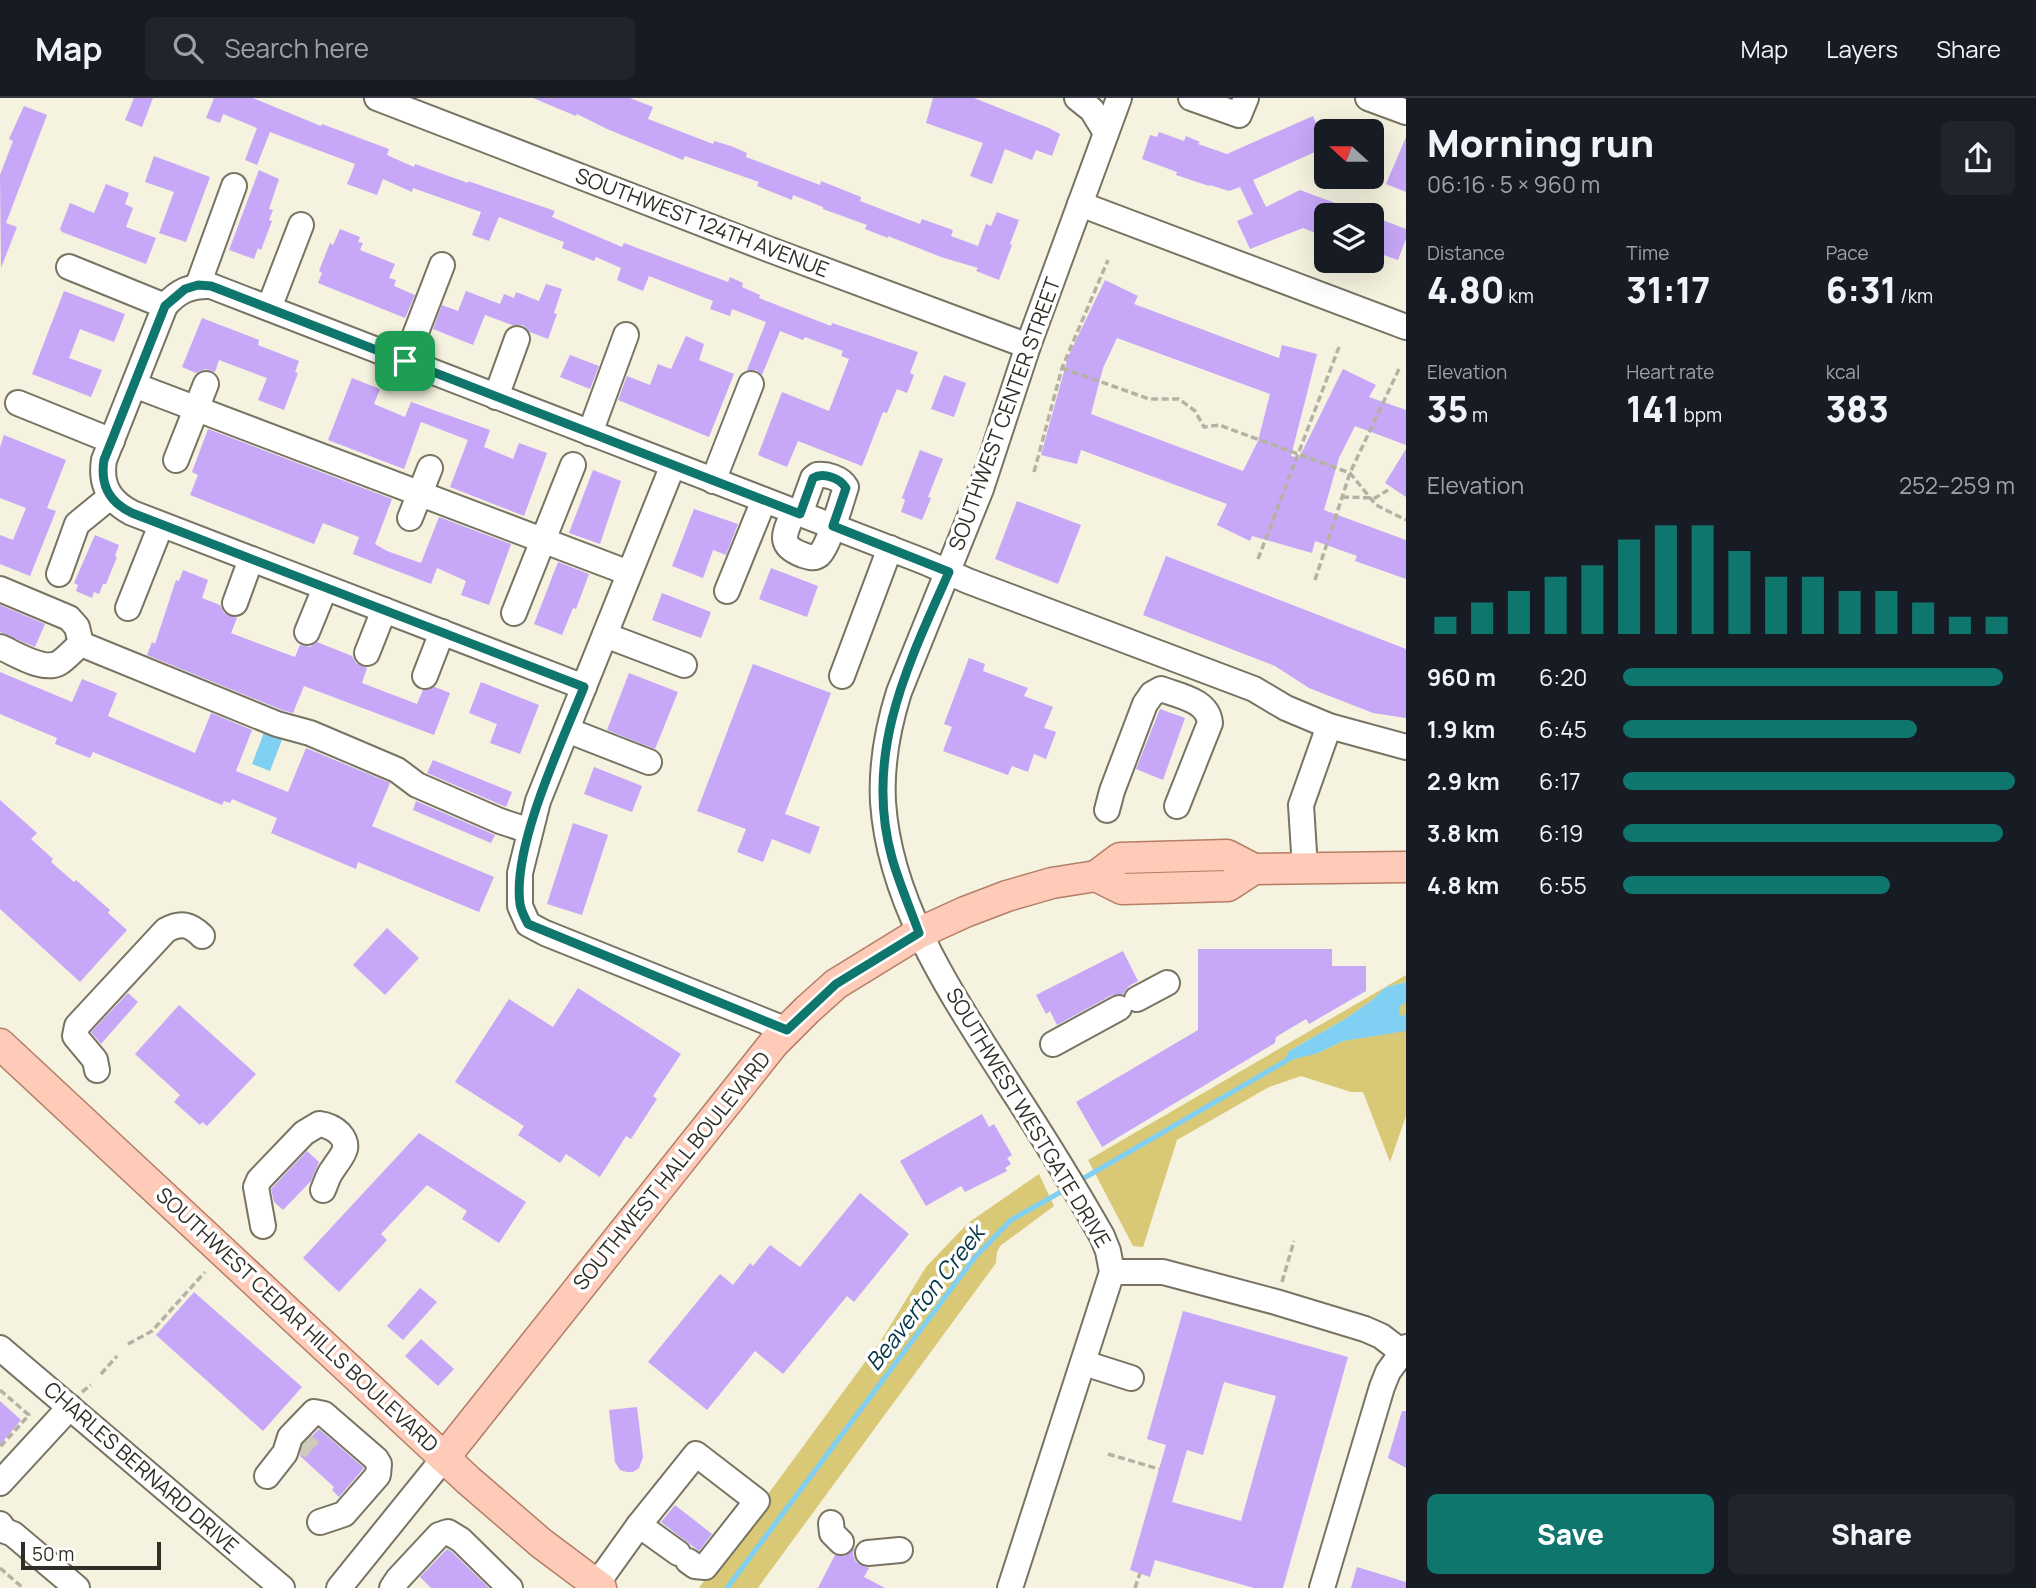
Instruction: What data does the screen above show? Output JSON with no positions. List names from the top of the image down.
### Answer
{
  "streets": {
    "main road": ["SOUTHWEST HALL BOULEVARD", "SOUTHWEST CEDAR HILLS BOULEVARD"],
    "street": [
      "SOUTHWEST 124TH AVENUE",
      "SOUTHWEST CENTER STREET",
      "SOUTHWEST WESTGATE DRIVE",
      "CHARLES BERNARD DRIVE"
    ]
  },
  "crossings": [
    ["SOUTHWEST 124TH AVENUE", "SOUTHWEST CENTER STREET"],
    ["SOUTHWEST CENTER STREET", "SOUTHWEST WESTGATE DRIVE"],
    ["SOUTHWEST CENTER STREET", "SOUTHWEST HALL BOULEVARD"],
    ["SOUTHWEST WESTGATE DRIVE", "SOUTHWEST HALL BOULEVARD"],
    ["SOUTHWEST HALL BOULEVARD", "SOUTHWEST CEDAR HILLS BOULEVARD"]
  ],
  "water": ["Beaverton Creek"],
  "scale_bar": "50 m",
  "north": "left",
  "page": {
    "header": "Map",
    "search": "Search here",
    "nav": ["Map", "Layers", "Share"],
    "heading": ["Morning run", "06:16 · 5 × 960 m"],
    "stats": [
      ["Distance", "4.80 km"],
      ["Time", "31:17"],
      ["Pace", "6:31 /km"],
      ["Elevation", "35 m"],
      ["Heart rate", "141 bpm"],
      ["kcal", "383"]
    ],
    "chart": ["Elevation", "252–259 m"],
    "list": [
      {
        "name": "960 m",
        "note": "6:20"
      },
      {
        "name": "1.9 km",
        "note": "6:45"
      },
      {
        "name": "2.9 km",
        "note": "6:17"
      },
      {
        "name": "3.8 km",
        "note": "6:19"
      },
      {
        "name": "4.8 km",
        "note": "6:55"
      }
    ],
    "buttons": ["Save", "Share"],
    "scale": "50 m"
  }
}
